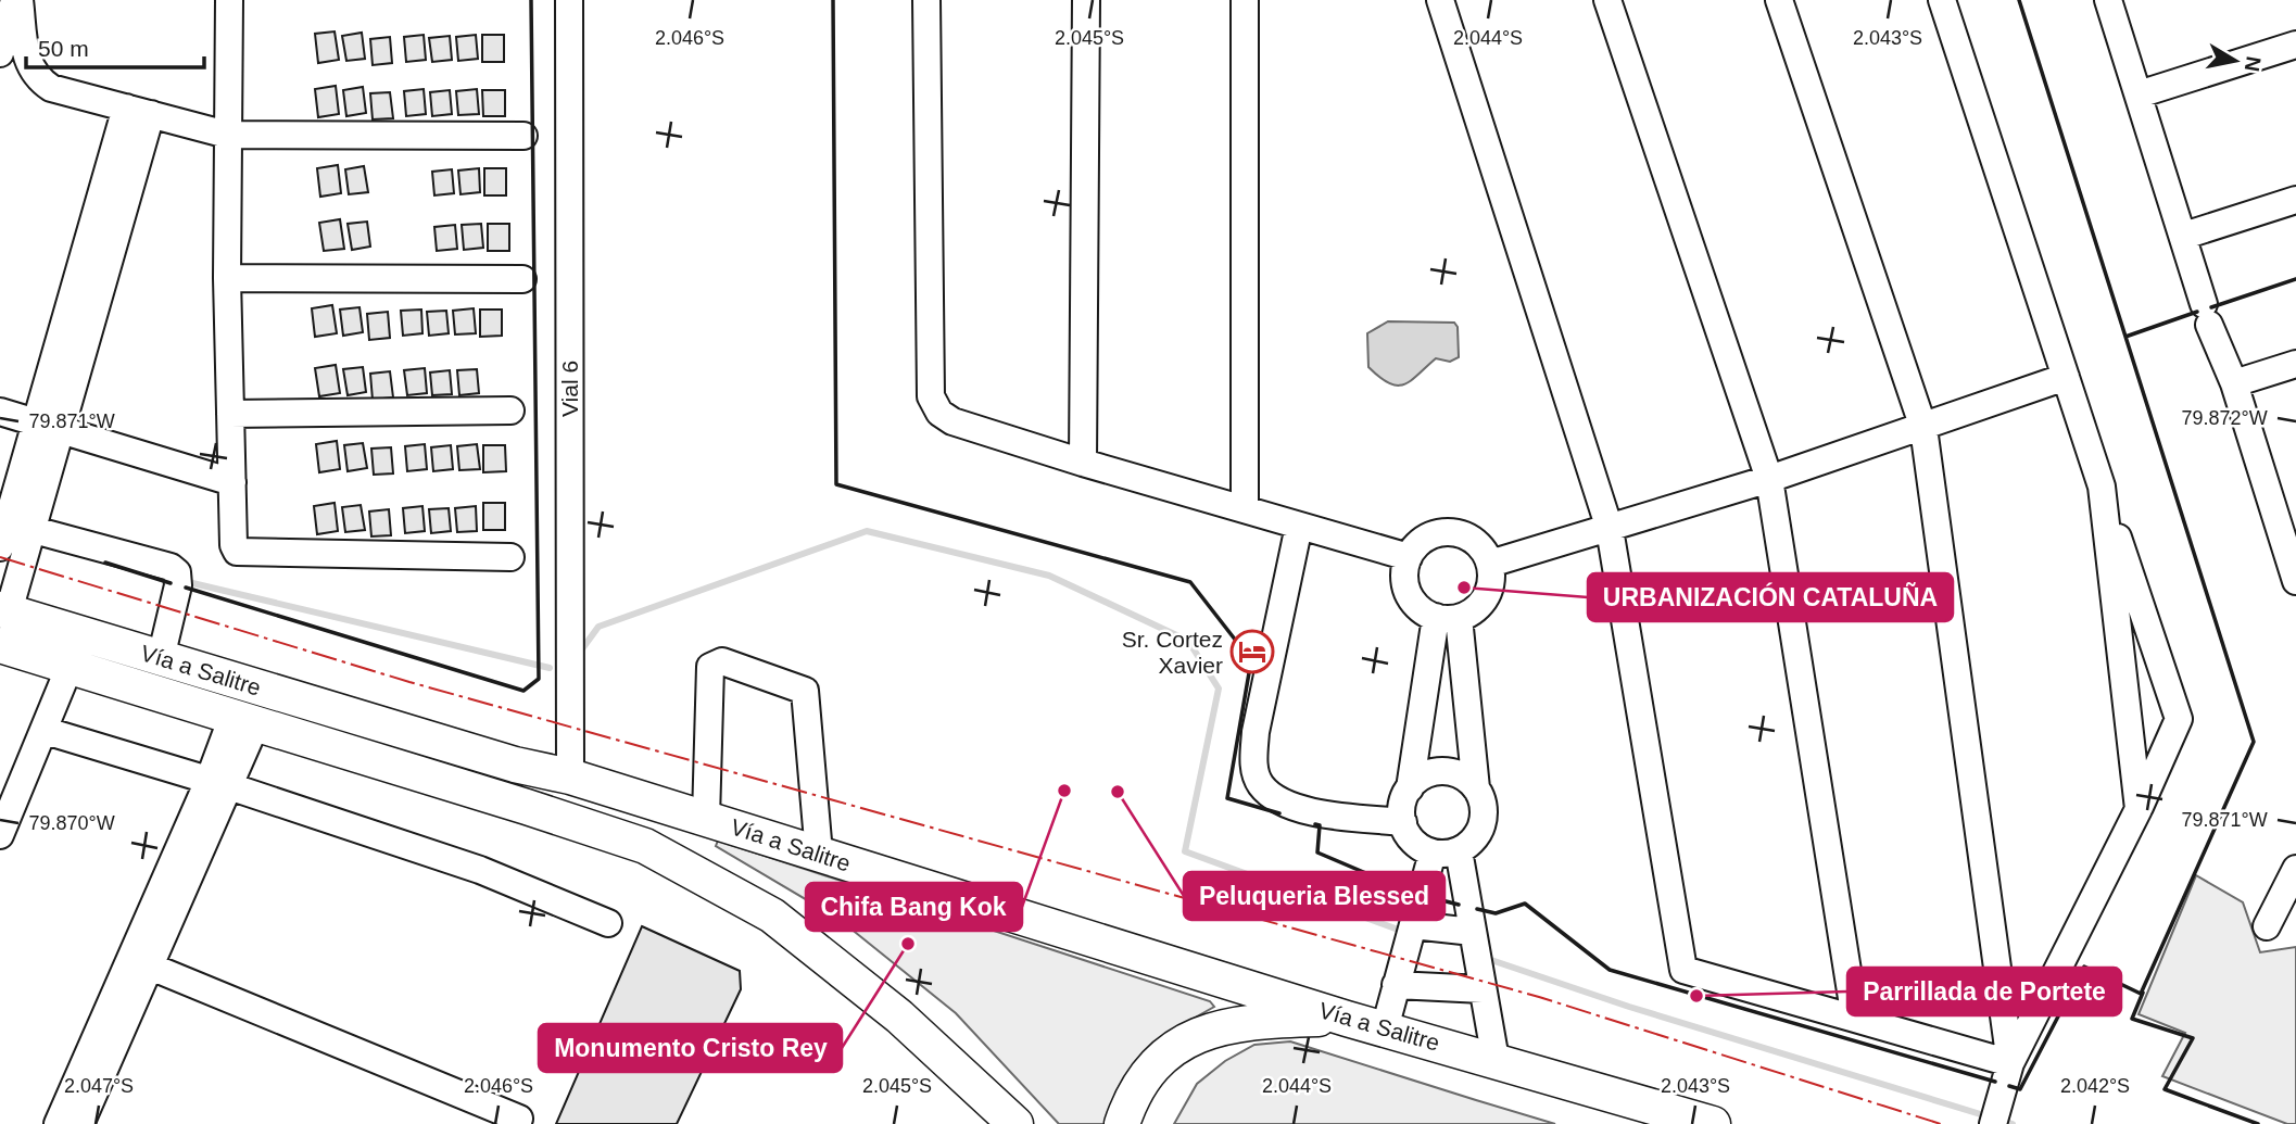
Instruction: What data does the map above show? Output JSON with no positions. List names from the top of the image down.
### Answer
{
  "streets": {
    "main road": ["Vía a Salitre"],
    "street": ["Vial 6"]
  },
  "crossings": [
    ["Vial 6", "Vía a Salitre"]
  ],
  "places": {
    "other": [
      "URBANIZACIÓN CATALUÑA",
      "Chifa Bang Kok",
      "Peluqueria Blessed",
      "Monumento Cristo Rey",
      "Parrillada de Portete"
    ],
    "hotel": ["Sr. Cortez Xavier"]
  },
  "scale_bar": "50 m",
  "north": "right",
  "coordinates": [
    "2.046°S",
    "2.045°S",
    "2.044°S",
    "2.043°S",
    "79.872°W",
    "79.871°W",
    "79.870°W",
    "2.047°S",
    "2.042°S"
  ]
}
